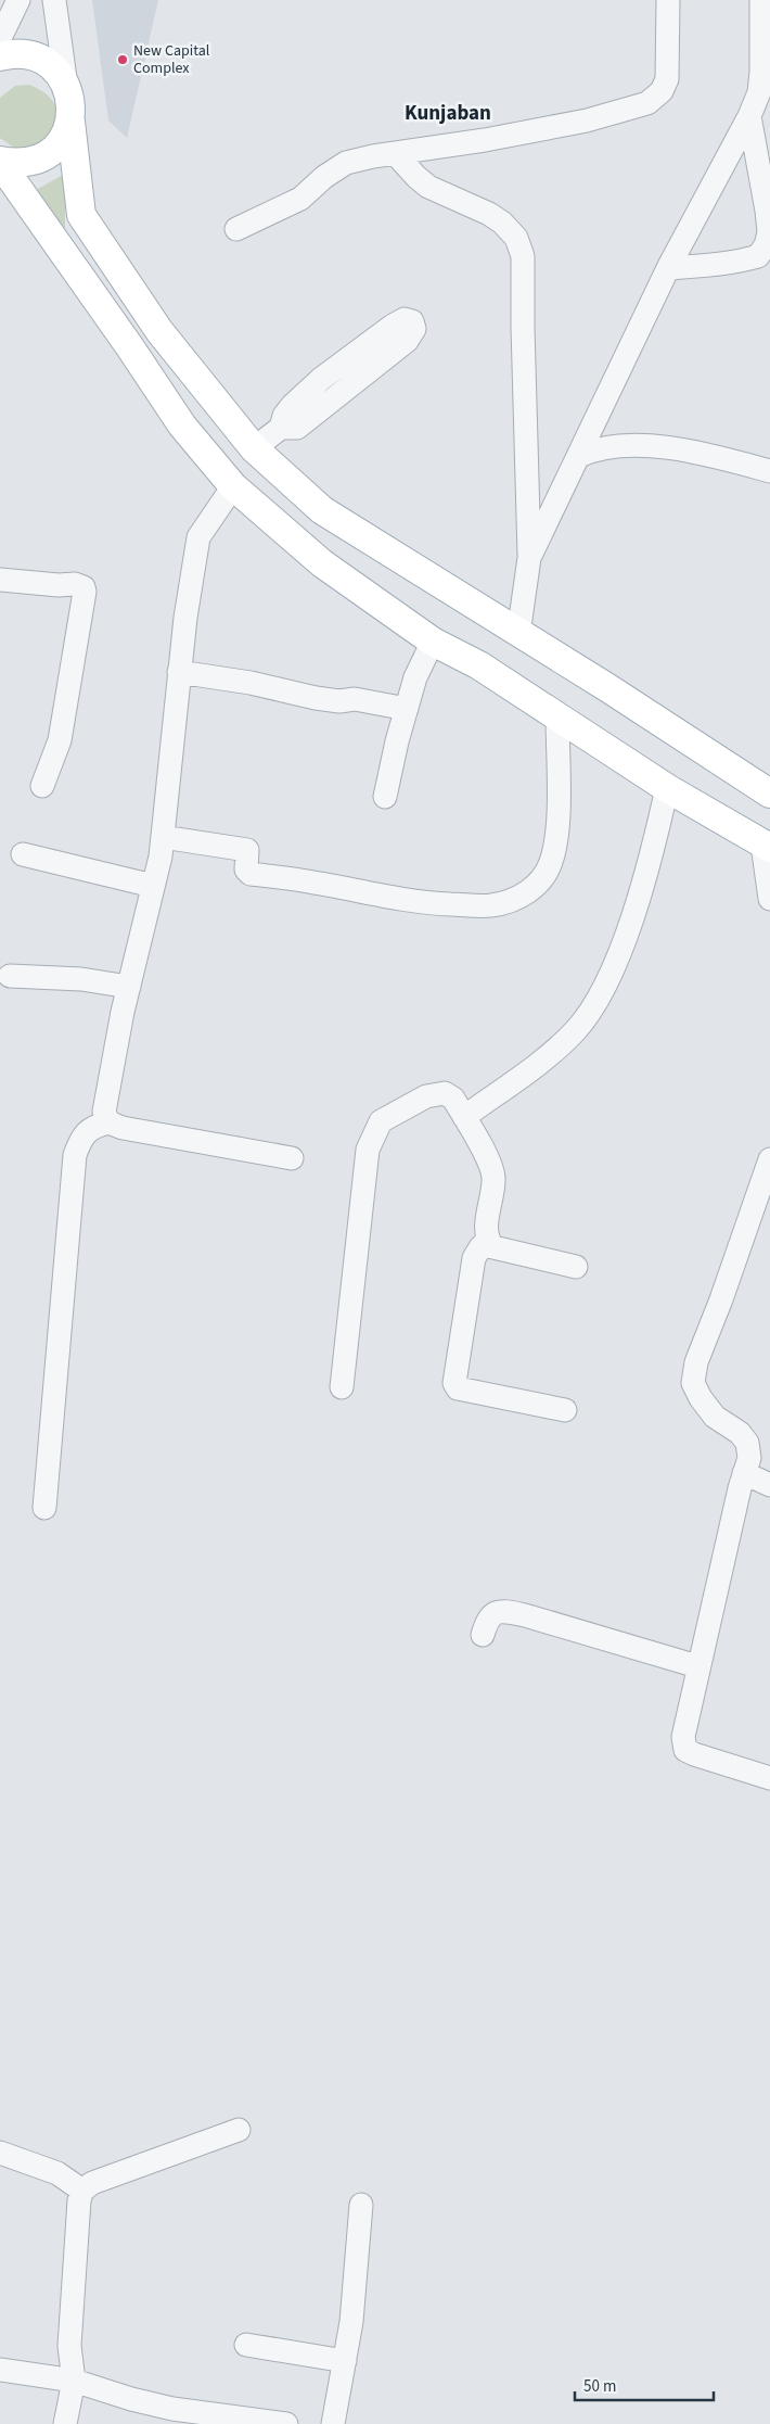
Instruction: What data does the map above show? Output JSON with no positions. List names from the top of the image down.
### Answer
{
  "districts": ["Kunjaban"],
  "places": ["New Capital Complex"],
  "scale_bar": "50 m"
}
